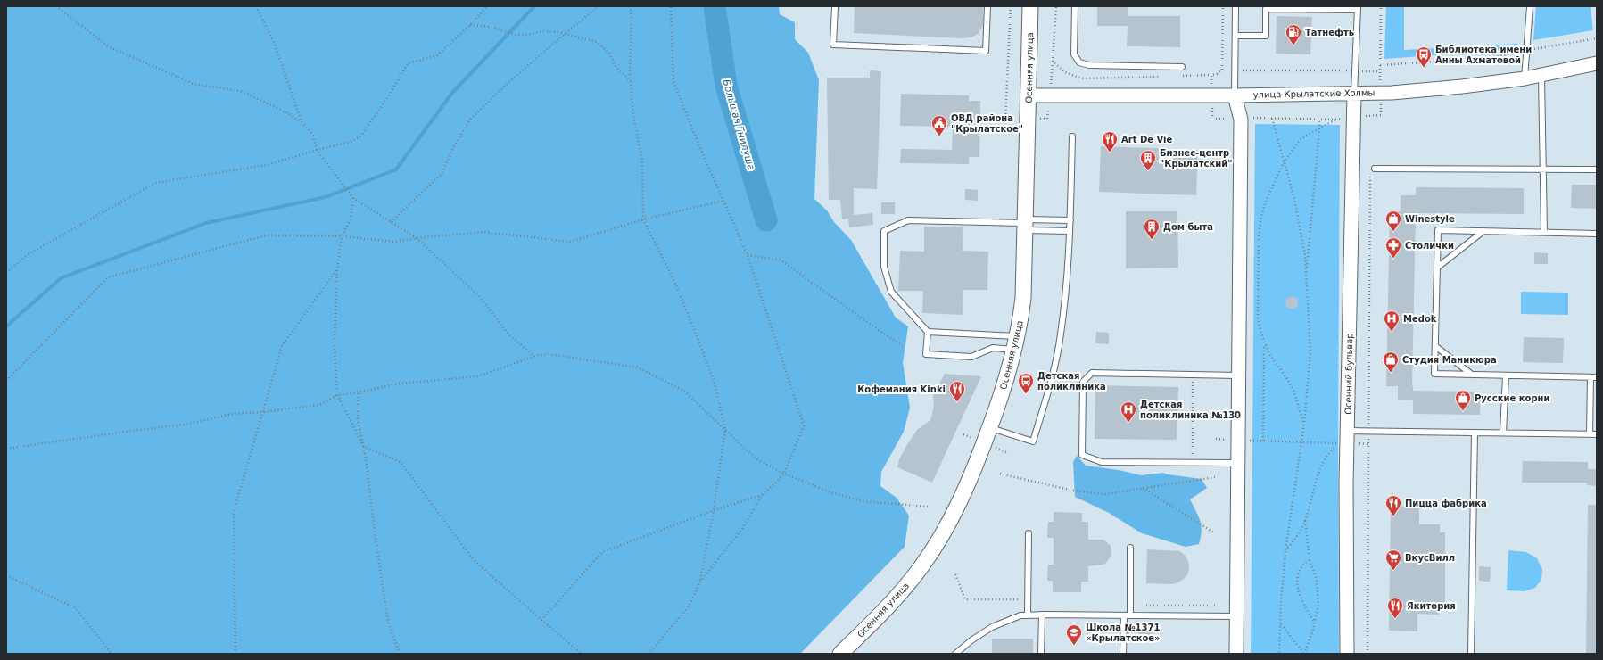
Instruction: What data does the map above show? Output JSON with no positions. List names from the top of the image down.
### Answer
{
  "streets": {
    "main road": ["Осенняя улица"],
    "street": ["улица Крылатские Холмы", "Осенний бульвар"]
  },
  "crossings": [
    ["Осенняя улица", "улица Крылатские Холмы"],
    ["улица Крылатские Холмы", "Осенний бульвар"]
  ],
  "water": ["Большая Гнилуша"],
  "places": {
    "fuel station": ["Татнефть"],
    "bus stop": ["Библиотека имени Анны Ахматовой", "Детская поликлиника"],
    "public building": ["ОВД района \"Крылатское\""],
    "restaurant": [
      "Art De Vie",
      "Кофемания Kinki",
      "Пицца фабрика",
      "Якитория"
    ],
    "building": ["Бизнес-центр \"Крылатский\"", "Дом быта"],
    "shop": ["Winestyle", "Студия Маникюра", "Русские корни"],
    "pharmacy": ["Столички"],
    "hospital": ["Medok", "Детская поликлиника №130"],
    "supermarket": ["ВкусВилл"],
    "school or university": ["Школа №1371 «Крылатское»"]
  }
}
